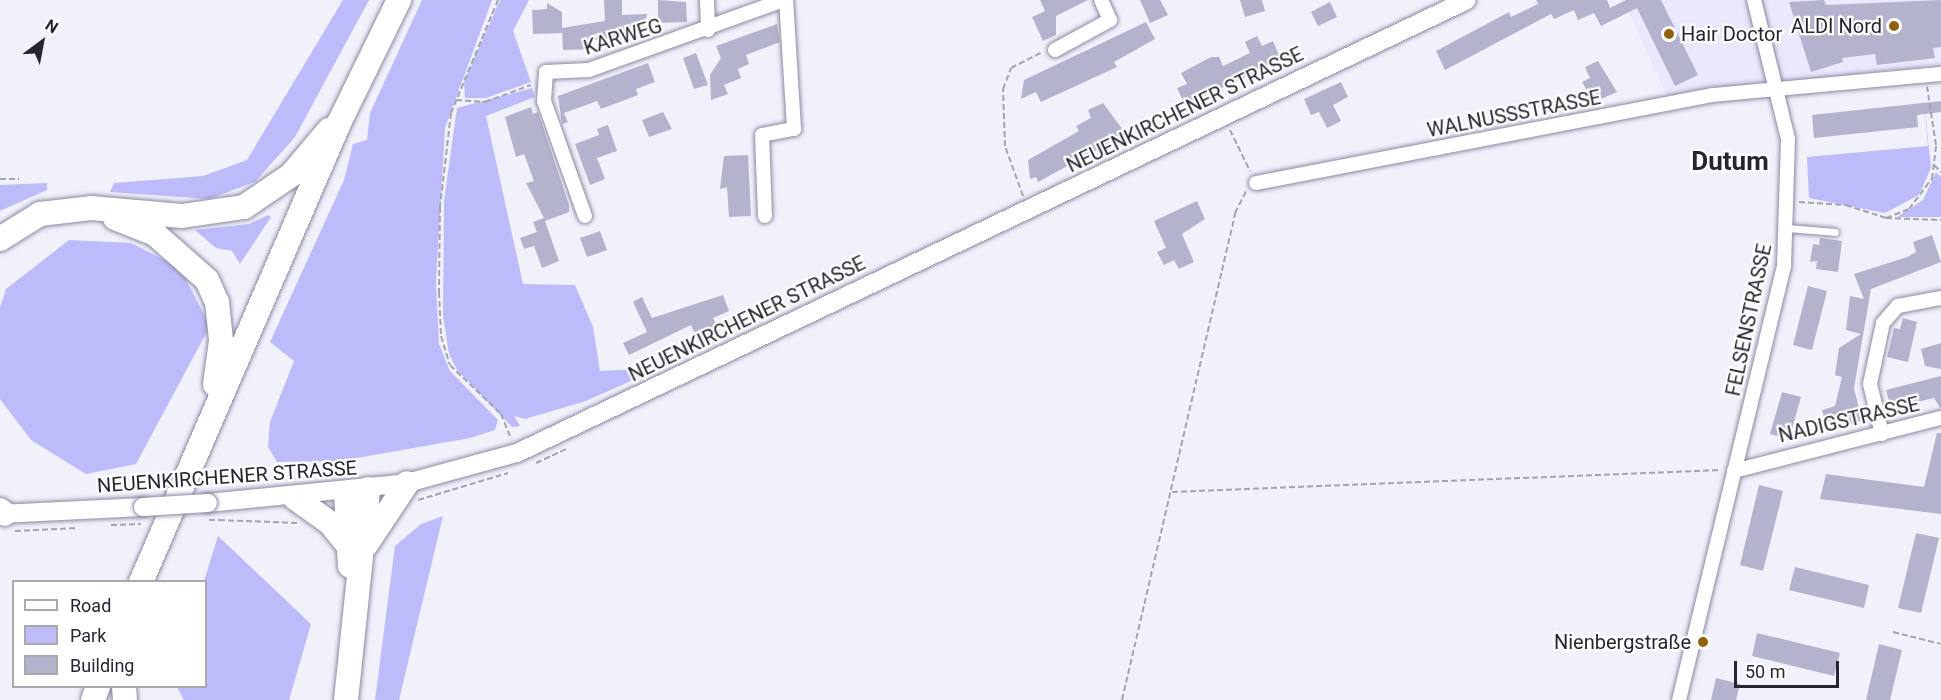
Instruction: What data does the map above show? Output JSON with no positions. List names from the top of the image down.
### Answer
{
  "streets": {
    "street": [
      "KARWEG",
      "NEUENKIRCHENER STRASSE",
      "WALNUSSSTRASSE",
      "FELSENSTRASSE",
      "NADIGSTRASSE"
    ]
  },
  "crossings": [
    ["WALNUSSSTRASSE", "FELSENSTRASSE"],
    ["FELSENSTRASSE", "NADIGSTRASSE"]
  ],
  "districts": ["Dutum"],
  "places": ["ALDI Nord", "Hair Doctor", "Nienbergstraße"],
  "legend": ["Road", "Park", "Building"],
  "scale_bar": "50 m",
  "north": "top right"
}
